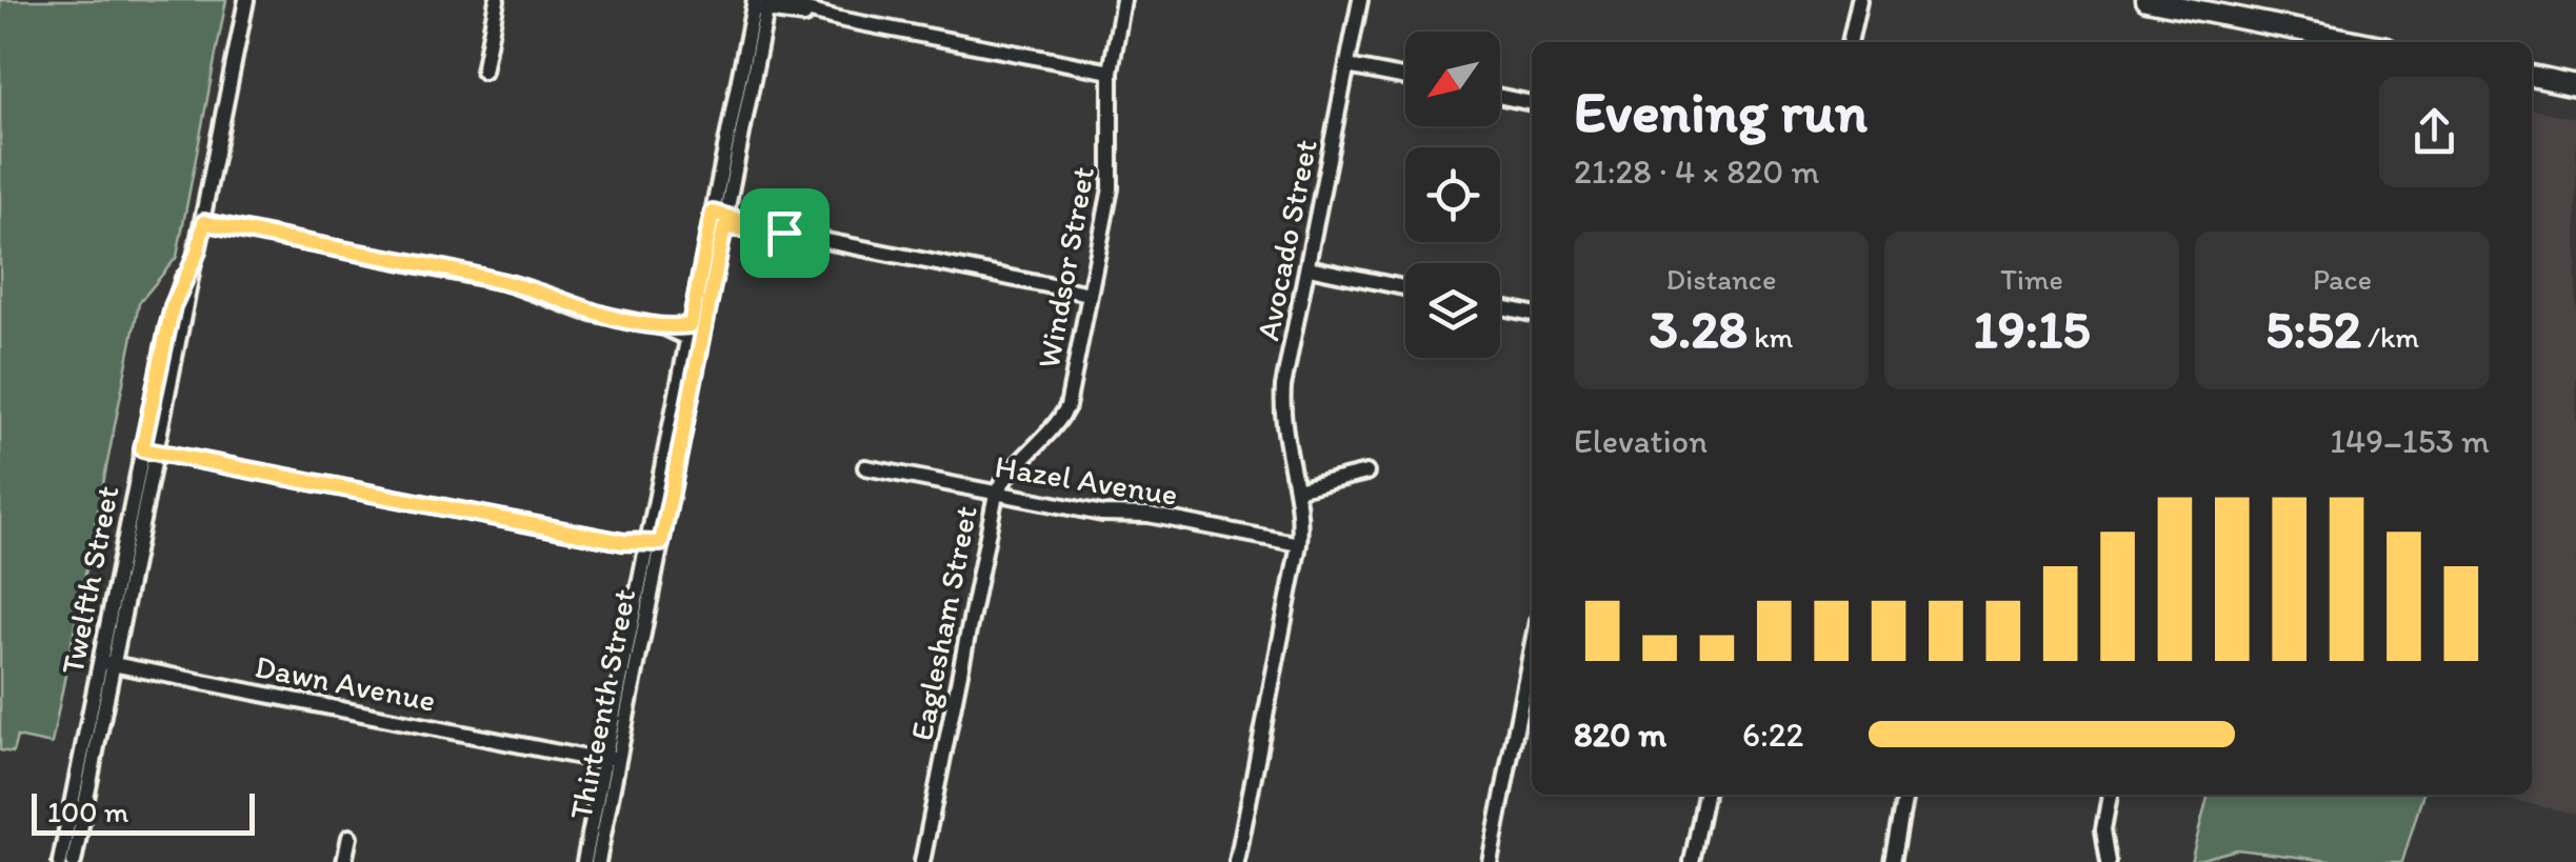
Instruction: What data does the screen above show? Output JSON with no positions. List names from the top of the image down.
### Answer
{
  "streets": {
    "street": [
      "Avocado Street",
      "Windsor Street",
      "Hazel Avenue",
      "Twelfth Street",
      "Eaglesham Street",
      "Dawn Avenue",
      "Thirteenth Street"
    ]
  },
  "crossings": [
    ["Avocado Street", "Hazel Avenue"],
    ["Windsor Street", "Eaglesham Street"],
    ["Hazel Avenue", "Eaglesham Street"],
    ["Twelfth Street", "Dawn Avenue"],
    ["Dawn Avenue", "Thirteenth Street"]
  ],
  "scale_bar": "100 m",
  "north": "bottom left",
  "page": {
    "heading": ["Evening run", "21:28 · 4 × 820 m"],
    "stats": [
      ["Distance", "3.28 km"],
      ["Time", "19:15"],
      ["Pace", "5:52 /km"]
    ],
    "chart": ["Elevation", "149–153 m"],
    "list": [
      {
        "name": "820 m",
        "note": "6:22"
      }
    ],
    "scale": "100 m"
  }
}
